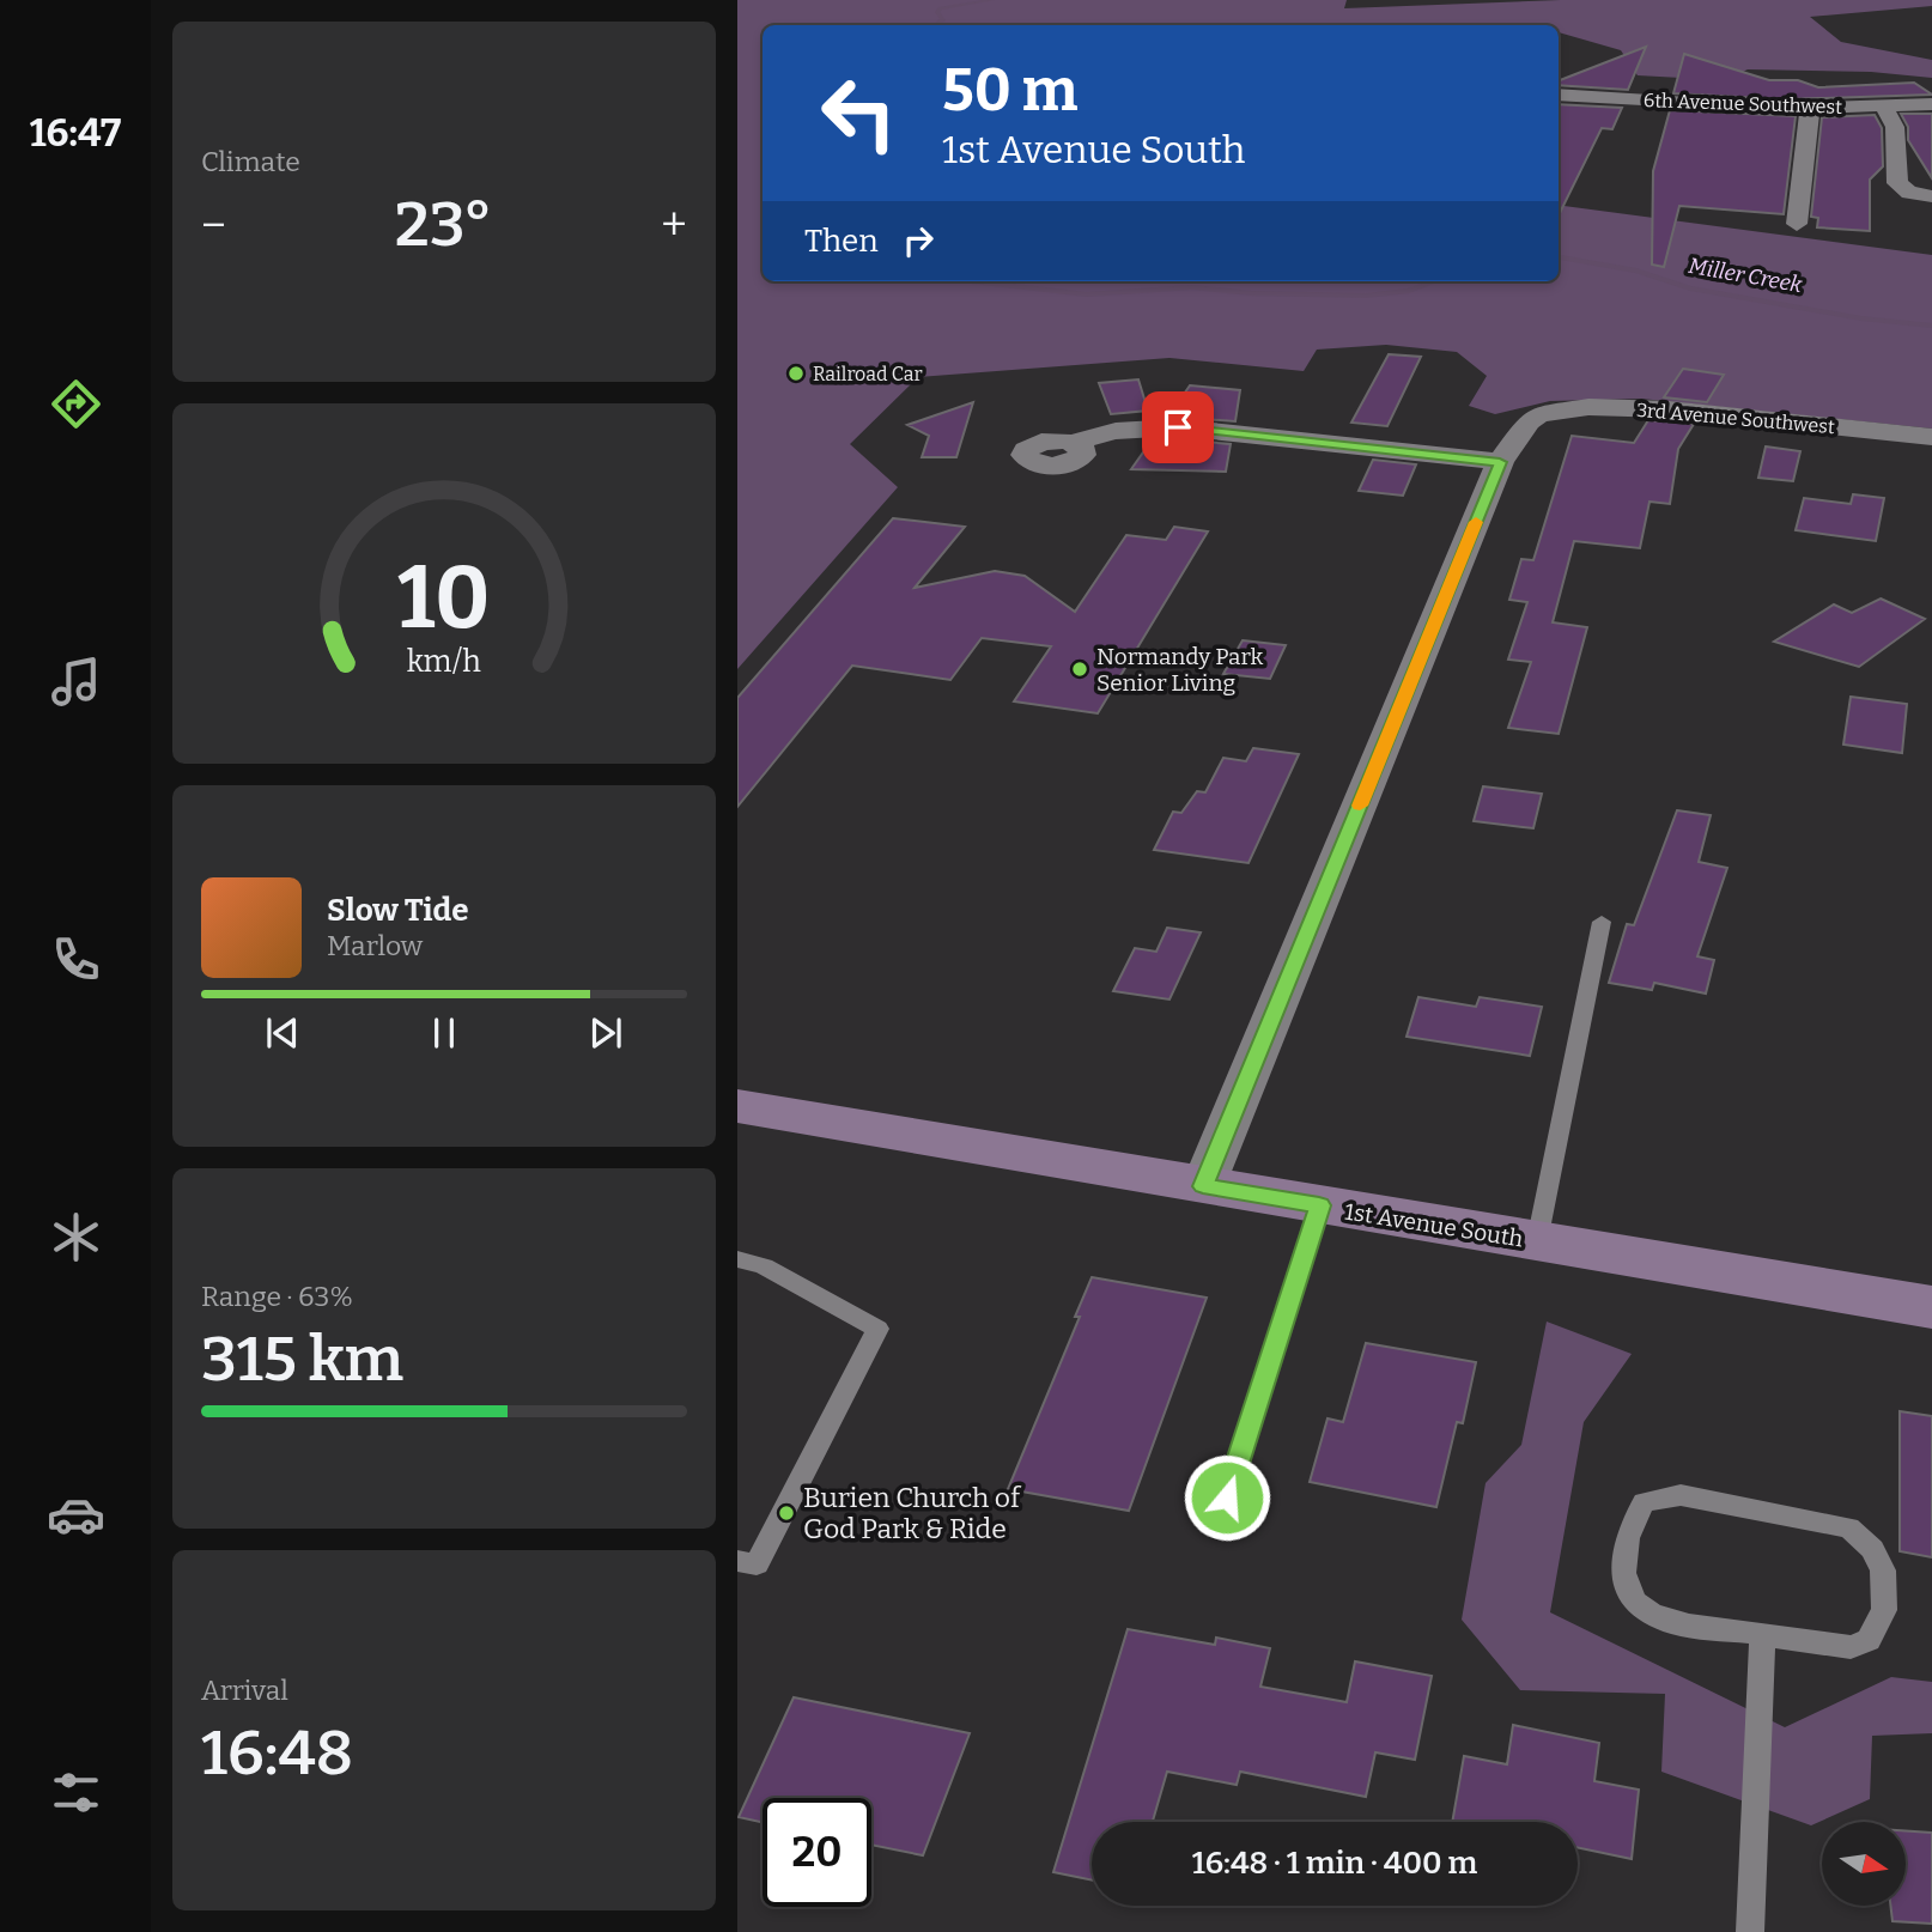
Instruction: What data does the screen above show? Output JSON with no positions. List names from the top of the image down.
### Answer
{
  "streets": {
    "main road": ["1st Avenue South"],
    "street": ["6th Avenue Southwest", "3rd Avenue Southwest"]
  },
  "water": ["Miller Creek"],
  "places": ["Railroad Car", "Normandy Park Senior Living", "Burien Church of God Park & Ride"],
  "north": "right",
  "page": {
    "tabs": "16:47",
    "tile": [
      "Climate",
      ["Range · 63%", "315 km"],
      ["Arrival", "16:48"]
    ],
    "turn": ["50 m", "1st Avenue South"],
    "heat": ["−", "23°", "+"],
    "then": "Then",
    "song": ["Slow Tide", "Marlow"],
    "limit": "20",
    "trip": "16:48 · 1 min · 400 m",
    "gauge": ["10", "km/h"]
  }
}
